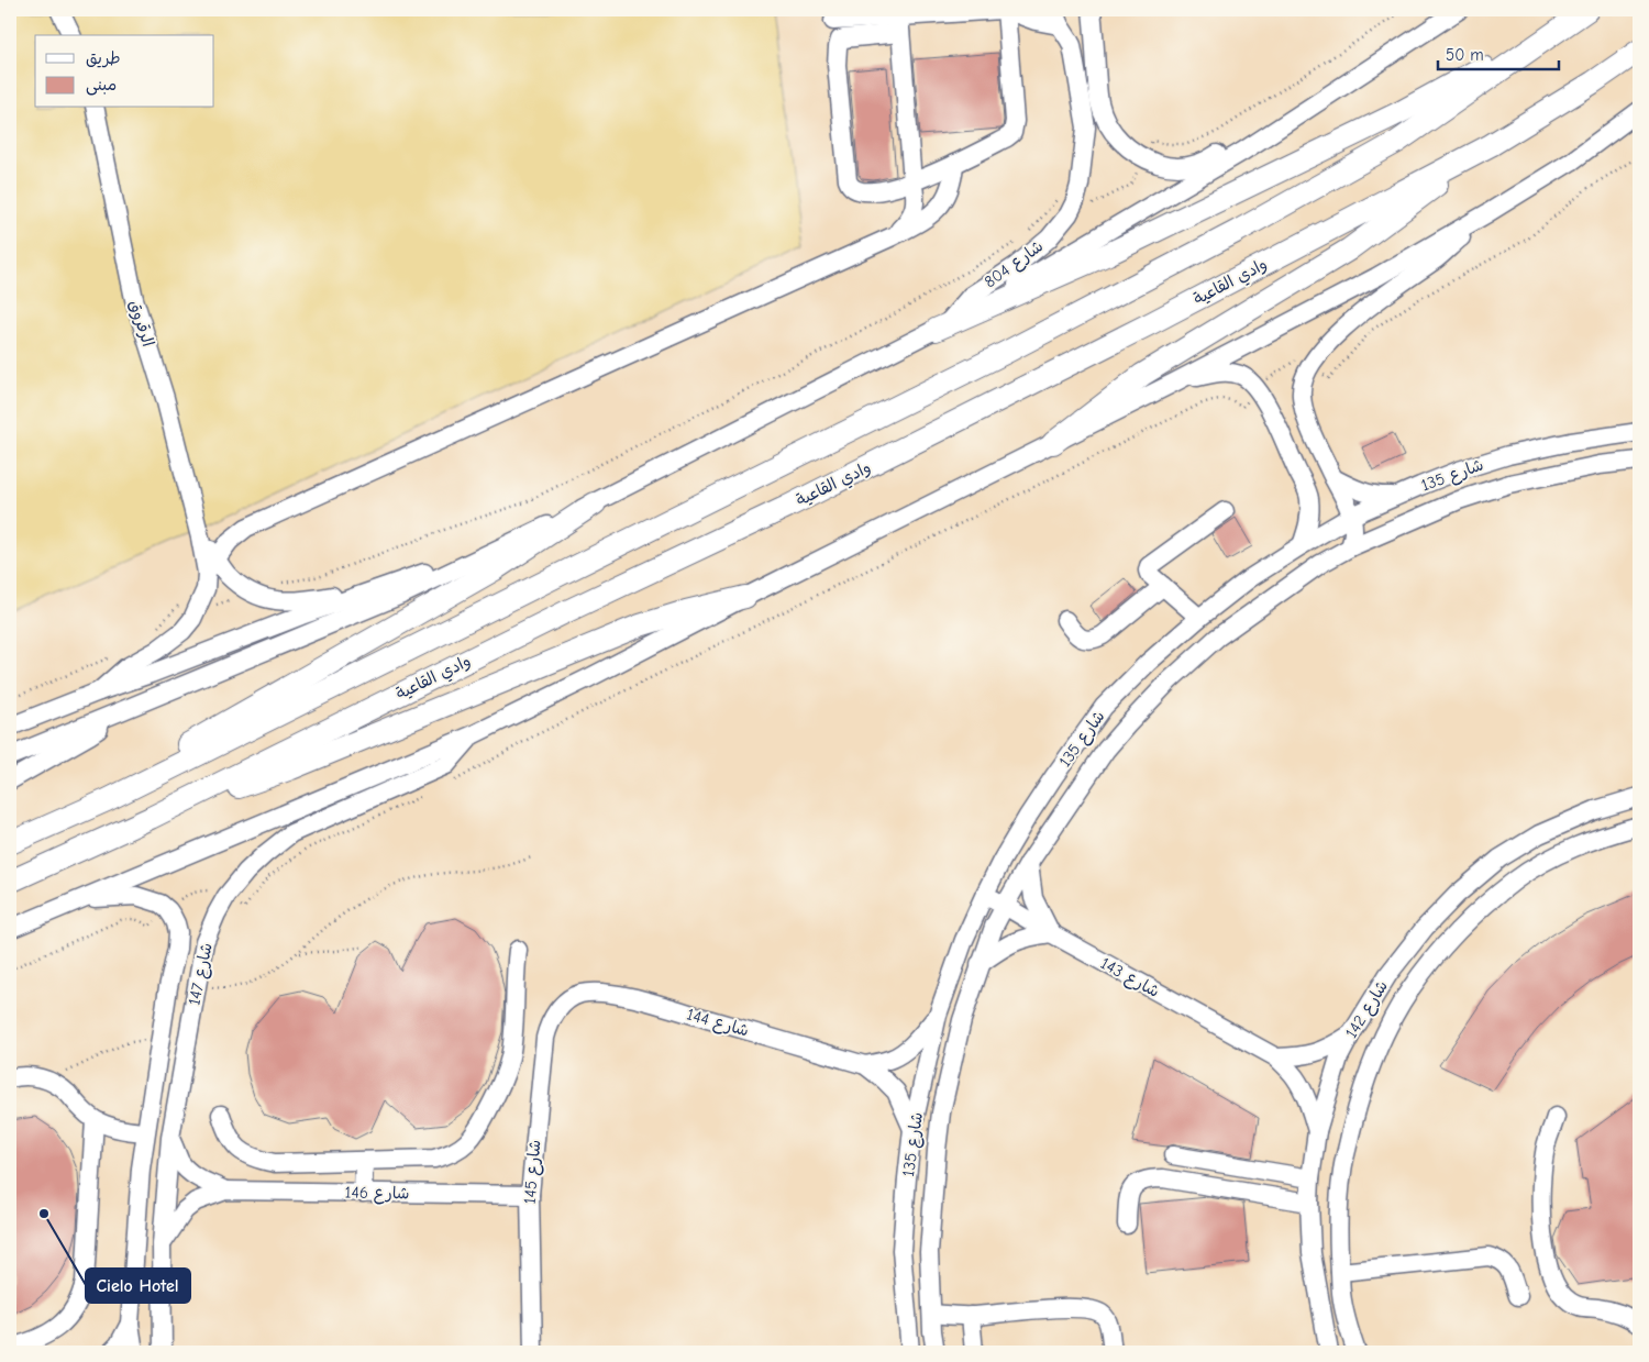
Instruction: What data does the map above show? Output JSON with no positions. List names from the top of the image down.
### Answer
{
  "streets": {
    "main road": ["وادي القاعية"],
    "street": [
      "شارع 804",
      "الرقروق",
      "شارع 135",
      "شارع 147",
      "شارع 143",
      "شارع 142",
      "شارع 144",
      "شارع 145",
      "شارع 146"
    ]
  },
  "crossings": [
    ["شارع 135", "شارع 143"],
    ["شارع 135", "شارع 144"],
    ["شارع 147", "شارع 146"],
    ["شارع 143", "شارع 142"],
    ["شارع 144", "شارع 145"],
    ["شارع 145", "شارع 146"]
  ],
  "places": ["Cielo Hotel"],
  "legend": ["طريق", "مبنى"],
  "scale_bar": "50 m"
}
